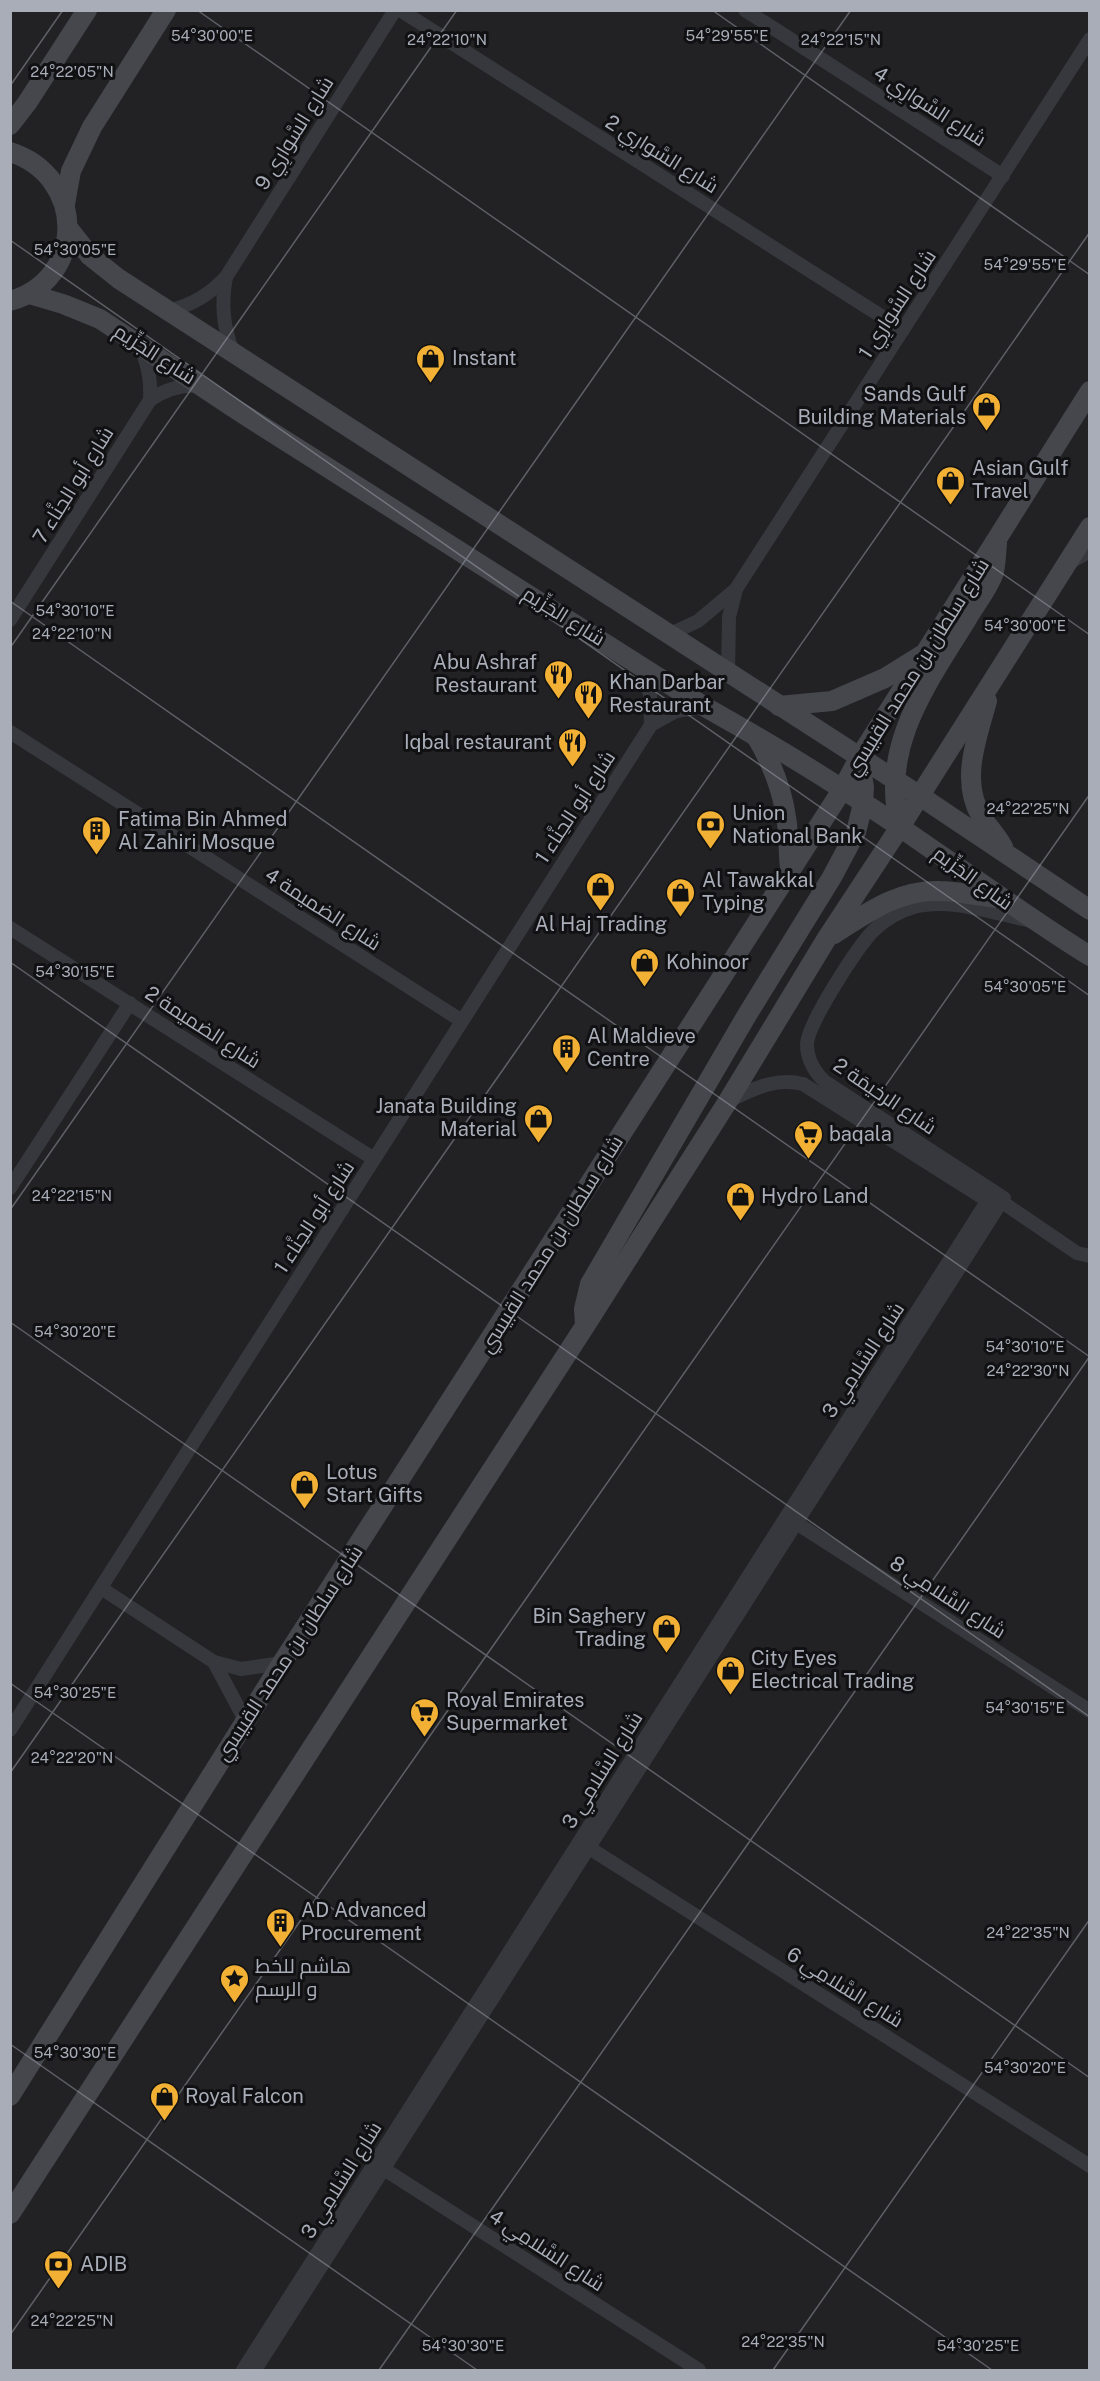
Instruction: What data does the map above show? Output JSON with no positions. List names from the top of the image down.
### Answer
{
  "streets": {
    "main road": ["شارع الجَزِّيم", "شارع سلطان بن محمد القبيسي"],
    "street": [
      "شارع السَّوارِي 4",
      "شارع السَّوارِي 9",
      "شارع السَّوارِي 2",
      "شارع السَّوارِي 1",
      "شارع أبو الحِنَّاء 7",
      "شارع أبو الحِنَّاء 1",
      "شارع الضميمة 4",
      "شارع الضميمة 2",
      "شارع الرخيمَة 2",
      "شارع السَّلامِي 3",
      "شارع السَّلامِي 8",
      "شارع السَّلامِي 6",
      "شارع السَّلامِي 4"
    ]
  },
  "crossings": [
    ["شارع السَّوارِي 4", "شارع السَّوارِي 1"],
    ["شارع السَّوارِي 9", "شارع السَّوارِي 2"],
    ["شارع السَّوارِي 9", "شارع الجَزِّيم"],
    ["شارع السَّوارِي 2", "شارع السَّوارِي 1"],
    ["شارع السَّوارِي 1", "شارع الجَزِّيم"],
    ["شارع الجَزِّيم", "شارع سلطان بن محمد القبيسي"],
    ["شارع الجَزِّيم", "شارع أبو الحِنَّاء 1"],
    ["شارع الجَزِّيم", "شارع الرخيمَة 2"],
    ["شارع أبو الحِنَّاء 1", "شارع الضميمة 4"],
    ["شارع أبو الحِنَّاء 1", "شارع الضميمة 2"],
    ["شارع الرخيمَة 2", "شارع السَّلامِي 3"],
    ["شارع السَّلامِي 3", "شارع السَّلامِي 8"],
    ["شارع السَّلامِي 3", "شارع السَّلامِي 6"],
    ["شارع السَّلامِي 3", "شارع السَّلامِي 4"]
  ],
  "places": {
    "shop": [
      "Instant",
      "Sands Gulf Building Materials",
      "Asian Gulf Travel",
      "Al Haj Trading",
      "Al Tawakkal Typing",
      "Kohinoor",
      "Janata Building Material",
      "Hydro Land",
      "Lotus Start Gifts",
      "Bin Saghery Trading",
      "City Eyes Electrical Trading",
      "Royal Falcon"
    ],
    "restaurant": ["Abu Ashraf Restaurant", "Khan Darbar Restaurant", "Iqbal restaurant"],
    "bank": ["Union National Bank", "ADIB"],
    "building": ["Fatima Bin Ahmed Al Zahiri Mosque", "Al Maldieve Centre", "AD Advanced Procurement"],
    "supermarket": ["baqala", "Royal Emirates Supermarket"],
    "place": ["هاشم للخط و الرسم"]
  },
  "coordinates": [
    "54°30'00\"E",
    "54°29'55\"E",
    "24°22'10\"N",
    "24°22'15\"N",
    "24°22'05\"N",
    "54°30'05\"E",
    "54°30'10\"E",
    "24°22'25\"N",
    "54°30'15\"E",
    "54°30'20\"E",
    "24°22'30\"N",
    "54°30'25\"E",
    "24°22'20\"N",
    "24°22'35\"N",
    "54°30'30\"E"
  ]
}
